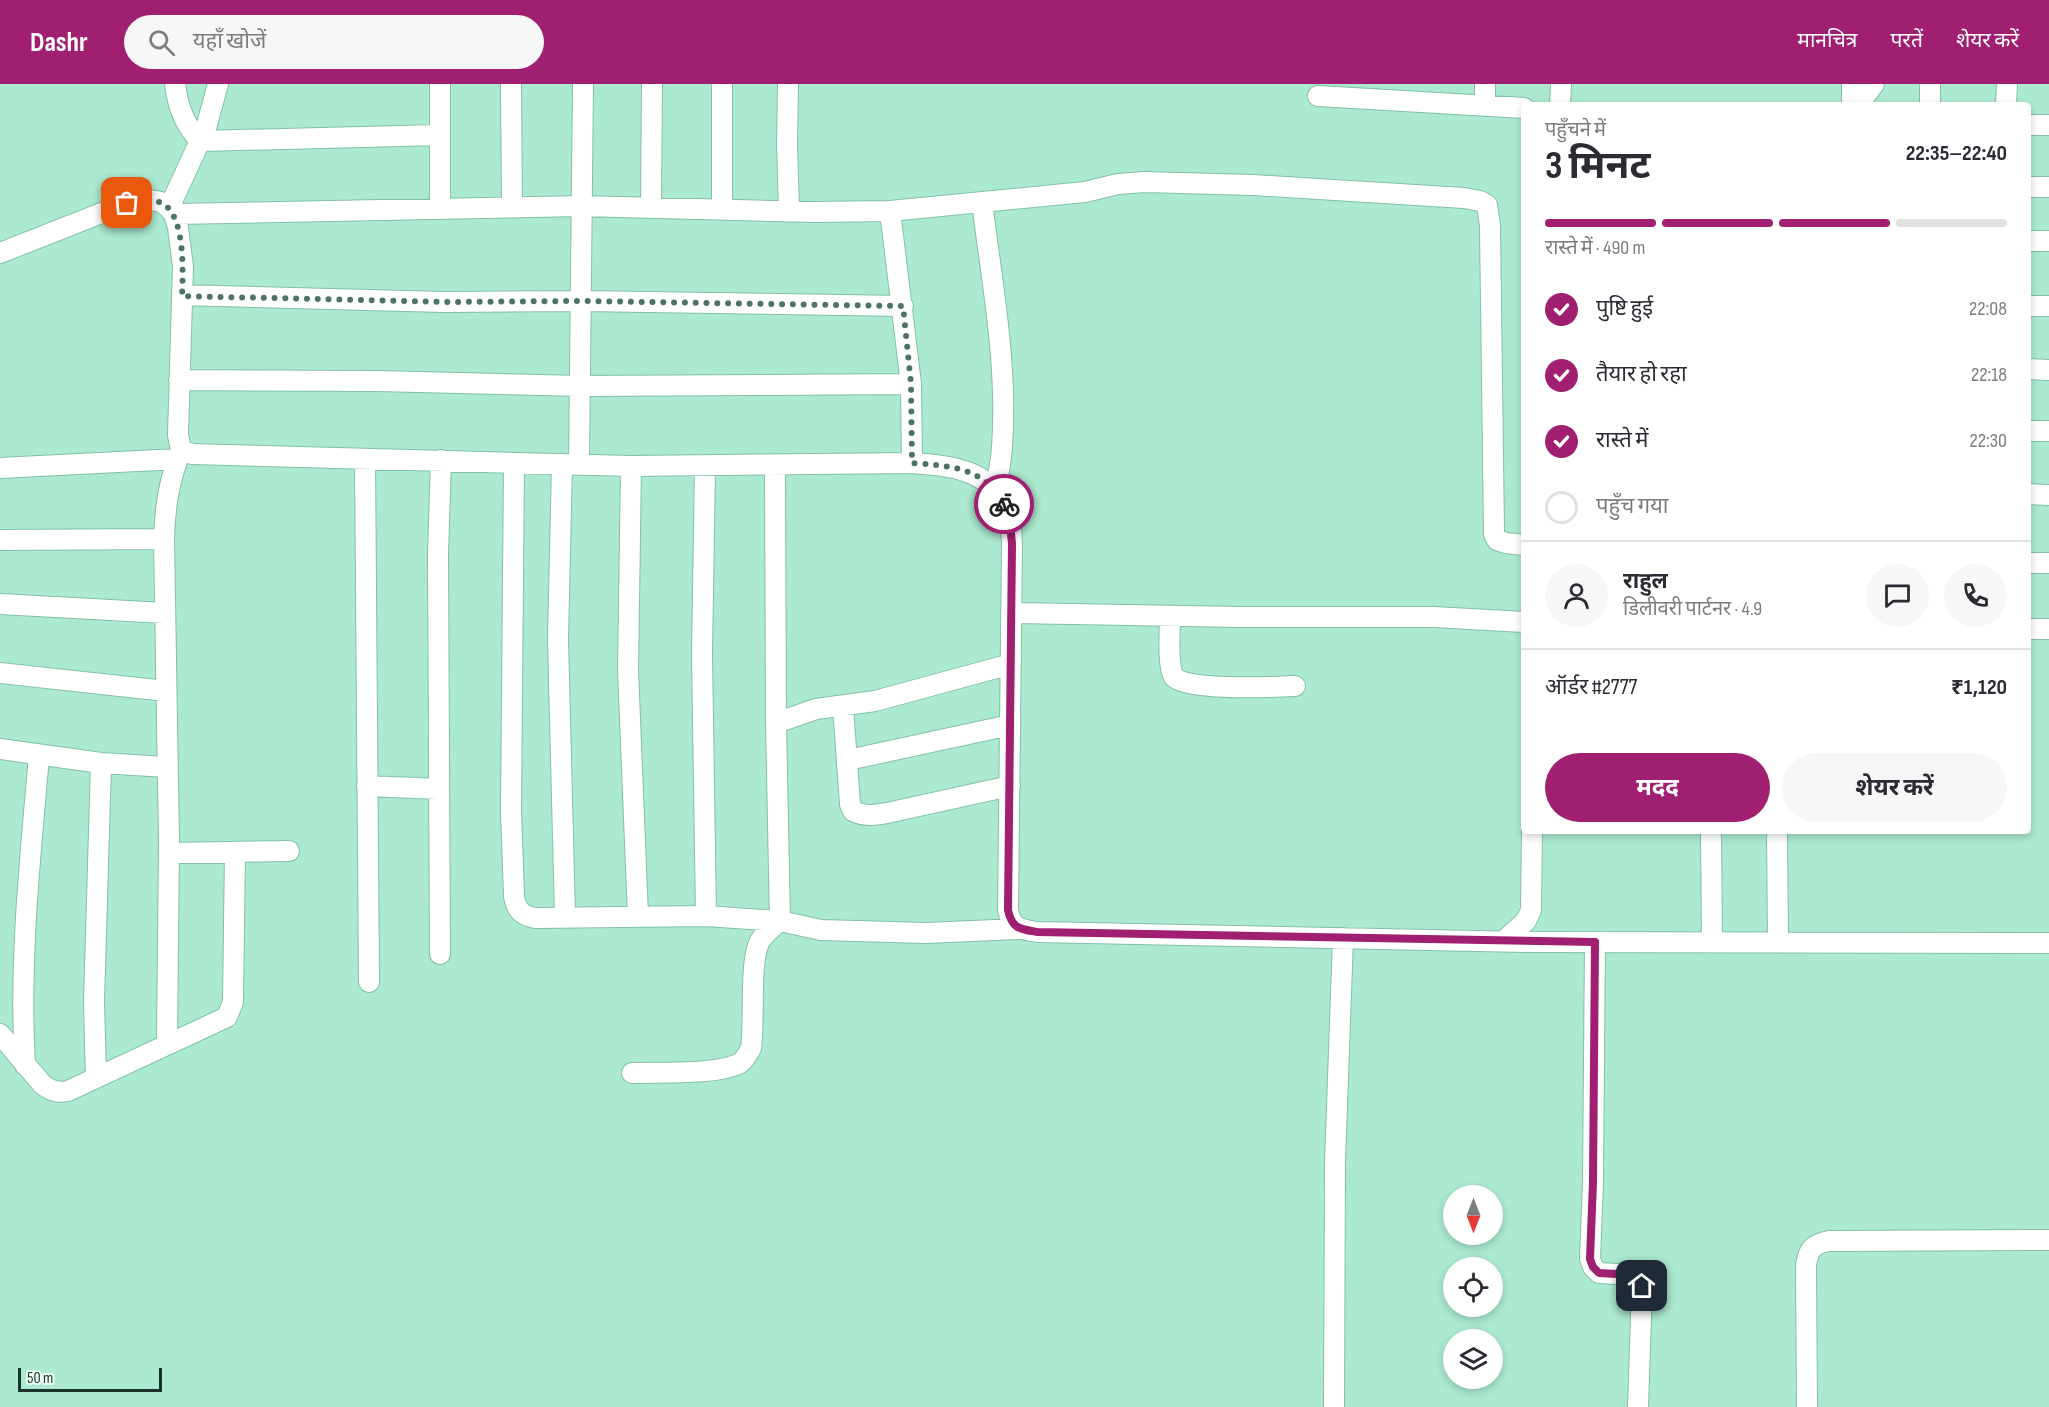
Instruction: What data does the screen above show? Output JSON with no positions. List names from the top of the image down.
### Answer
{
  "scale_bar": "50 m",
  "north": "bottom",
  "page": {
    "header": "Dashr",
    "search": "यहाँ खोजें",
    "nav": ["मानचित्र", "परतें", "शेयर करें"],
    "heading": ["3 मिनट", "पहुँचने में", "22:35–22:40"],
    "panel": [
      "राहुल",
      "डिलीवरी पार्टनर · 4.9",
      "ऑर्डर #2777",
      "₹1,120"
    ],
    "bar": "रास्ते में · 490 m",
    "list": [
      ["पुष्टि हुई", "22:08"],
      ["तैयार हो रहा", "22:18"],
      ["रास्ते में", "22:30"],
      "पहुँच गया"
    ],
    "buttons": ["मदद", "शेयर करें"],
    "scale": "50 m"
  }
}
